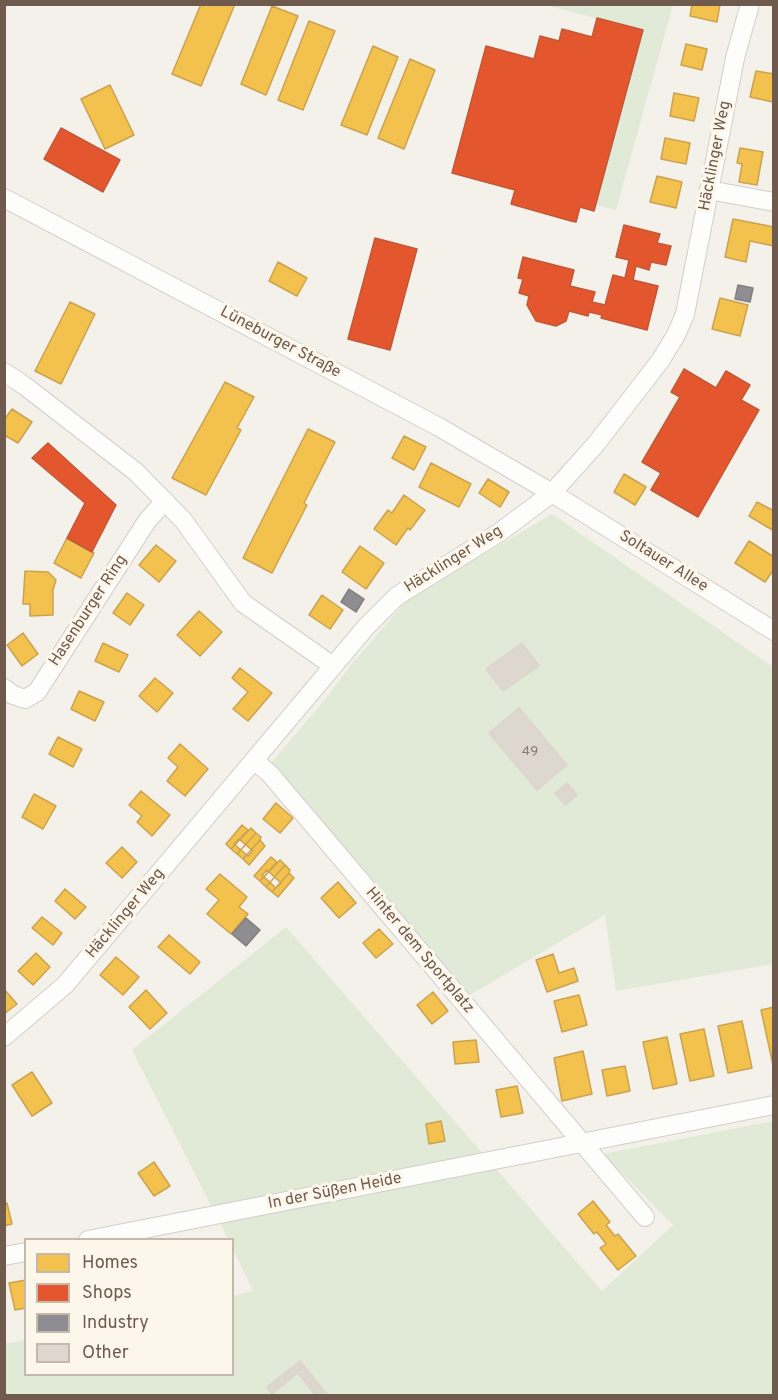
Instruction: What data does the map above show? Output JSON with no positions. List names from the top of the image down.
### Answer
{
  "streets": {
    "street": [
      "Häcklinger Weg",
      "Lüneburger Straße",
      "Soltauer Allee",
      "Hasenburger Ring",
      "Hinter dem Sportplatz",
      "In der Süßen Heide"
    ]
  },
  "crossings": [
    ["Häcklinger Weg", "Lüneburger Straße"],
    ["Häcklinger Weg", "Soltauer Allee"],
    ["Häcklinger Weg", "Hinter dem Sportplatz"],
    ["Lüneburger Straße", "Soltauer Allee"],
    ["Hinter dem Sportplatz", "In der Süßen Heide"]
  ],
  "house_numbers": ["49"],
  "legend": [
    "Homes",
    "Shops",
    "Industry",
    "Other"
  ]
}
